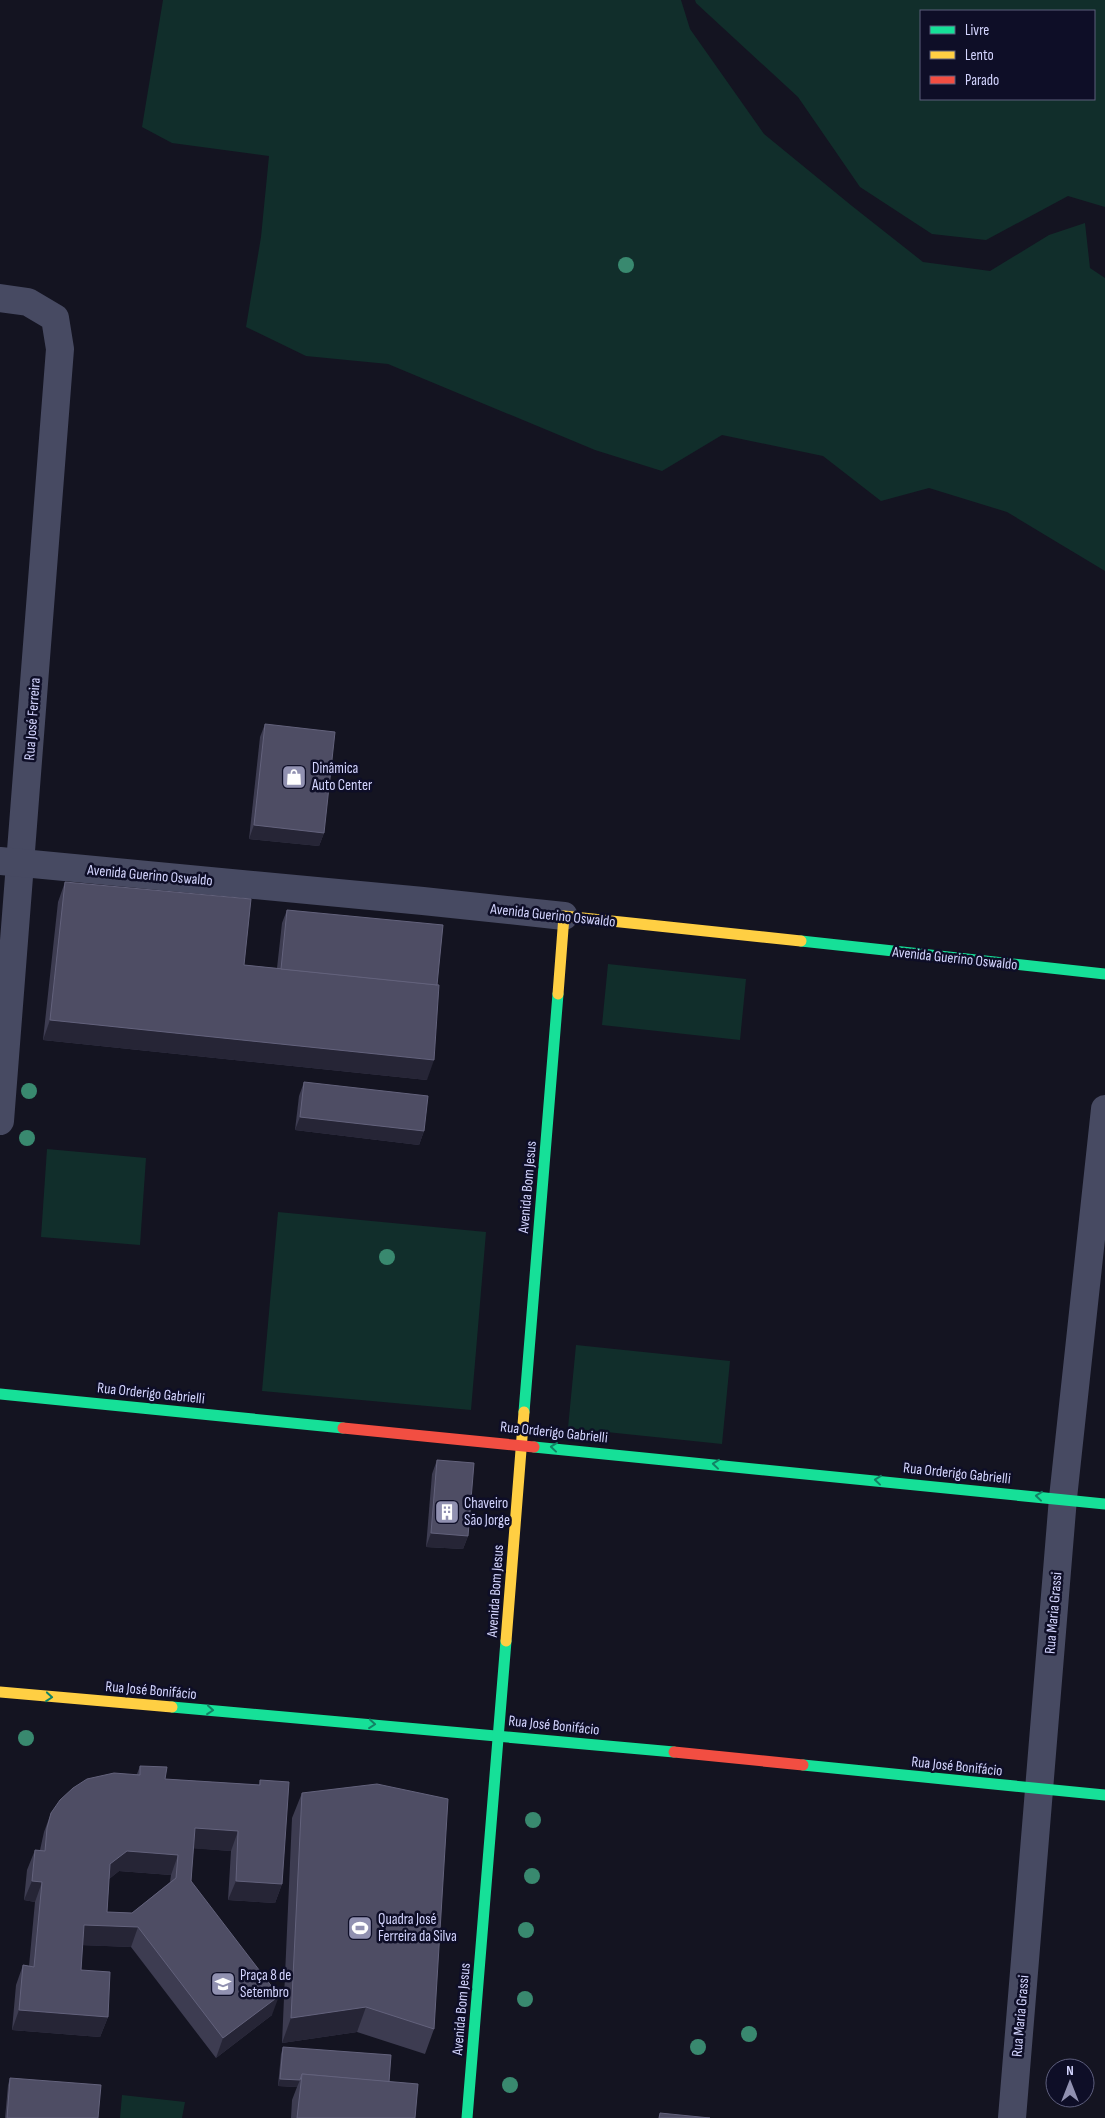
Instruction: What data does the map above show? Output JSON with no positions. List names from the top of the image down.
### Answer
{
  "streets": {
    "street": [
      "Rua José Ferreira",
      "Avenida Guerino Oswaldo",
      "Avenida Bom Jesus",
      "Rua Orderigo Gabrielli",
      "Rua Maria Grassi",
      "Rua José Bonifácio"
    ]
  },
  "crossings": [
    ["Rua José Ferreira", "Avenida Guerino Oswaldo"],
    ["Avenida Guerino Oswaldo", "Avenida Bom Jesus"],
    ["Avenida Bom Jesus", "Rua Orderigo Gabrielli"],
    ["Avenida Bom Jesus", "Rua José Bonifácio"],
    ["Rua Orderigo Gabrielli", "Rua Maria Grassi"],
    ["Rua Maria Grassi", "Rua José Bonifácio"]
  ],
  "one_way": ["Rua Orderigo Gabrielli", "Rua José Bonifácio"],
  "places": {
    "shop": ["Dinâmica Auto Center"],
    "building": ["Chaveiro São Jorge"],
    "sports": ["Quadra José Ferreira da Silva"],
    "school or university": ["Praça 8 de Setembro"]
  },
  "legend": ["Livre", "Lento", "Parado"],
  "north": "top"
}
